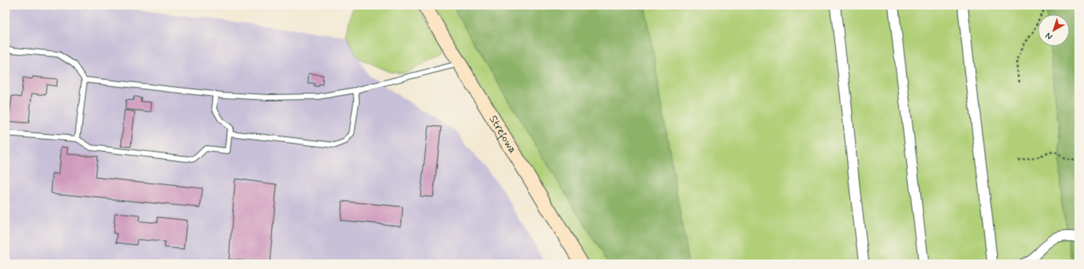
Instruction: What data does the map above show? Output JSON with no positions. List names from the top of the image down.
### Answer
{
  "streets": {
    "street": ["Strefowa"]
  },
  "north": "bottom left"
}
